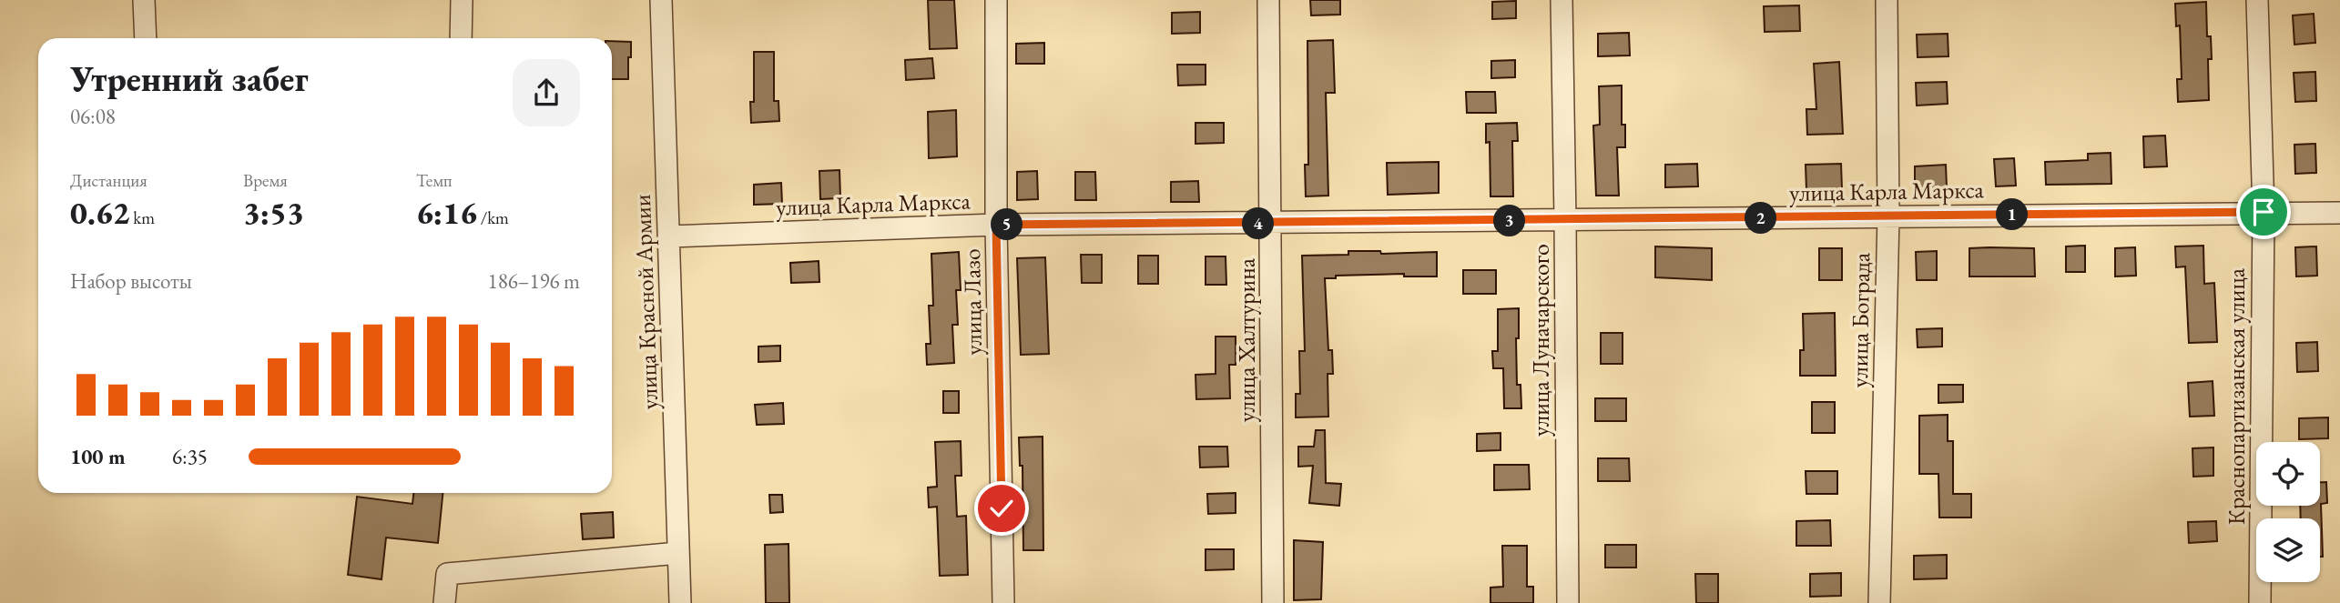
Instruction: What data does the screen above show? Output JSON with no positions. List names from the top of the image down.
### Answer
{
  "streets": {
    "street": [
      "улица Карла Маркса",
      "улица Красной Армии",
      "улица Лазо",
      "улица Бограда",
      "улица Халтурина",
      "улица Луначарского",
      "Краснопартизанская улица"
    ]
  },
  "crossings": [
    ["улица Карла Маркса", "улица Красной Армии"],
    ["улица Карла Маркса", "улица Лазо"],
    ["улица Карла Маркса", "улица Бограда"],
    ["улица Карла Маркса", "улица Халтурина"],
    ["улица Карла Маркса", "улица Луначарского"],
    ["улица Карла Маркса", "Краснопартизанская улица"]
  ],
  "page": {
    "heading": ["Утренний забег", "06:08"],
    "stats": [
      ["Дистанция", "0.62 km"],
      ["Время", "3:53"],
      ["Темп", "6:16 /km"]
    ],
    "pins": [
      "1",
      "2",
      "3",
      "4",
      "5"
    ],
    "chart": ["Набор высоты", "186–196 m"],
    "list": [
      {
        "name": "100 m",
        "note": "6:35"
      }
    ]
  }
}
